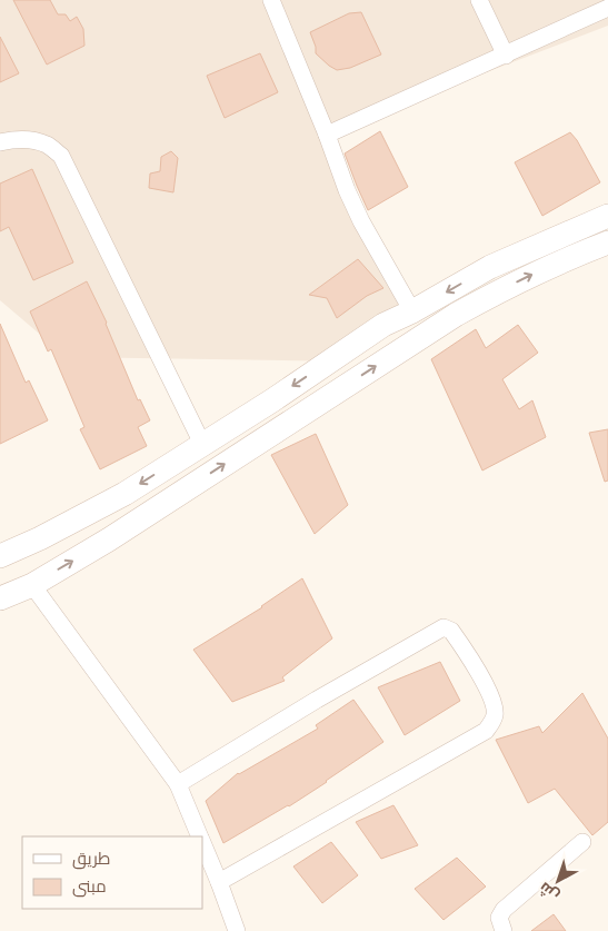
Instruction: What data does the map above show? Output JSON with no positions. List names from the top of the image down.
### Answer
{
  "legend": ["طريق", "مبنى"],
  "north": "bottom left"
}
